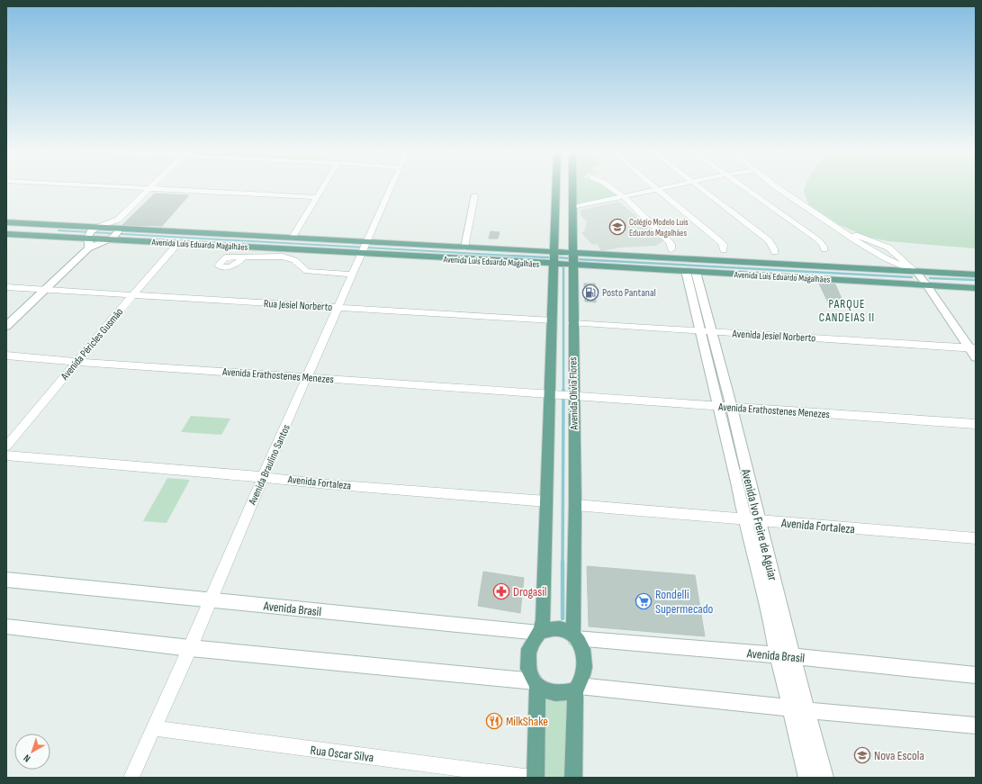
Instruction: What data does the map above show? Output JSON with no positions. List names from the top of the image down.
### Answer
{
  "streets": {
    "main road": ["Avenida Luís Eduardo Magalhães", "Avenida Olívia Flores", "Avenida Brasil"],
    "street": [
      "Rua Jesiel Norberto",
      "Avenida Jesiel Norberto",
      "Avenida Péricles Gusmão",
      "Avenida Erathostenes Menezes",
      "Avenida Braulino Santos",
      "Avenida Fortaleza",
      "Avenida Ivo Freire de Aguiar",
      "Rua Oscar Silva"
    ]
  },
  "crossings": [
    ["Avenida Luís Eduardo Magalhães", "Avenida Péricles Gusmão"],
    ["Avenida Luís Eduardo Magalhães", "Avenida Olívia Flores"],
    ["Avenida Luís Eduardo Magalhães", "Avenida Braulino Santos"],
    ["Avenida Luís Eduardo Magalhães", "Avenida Ivo Freire de Aguiar"],
    ["Rua Jesiel Norberto", "Avenida Péricles Gusmão"],
    ["Rua Jesiel Norberto", "Avenida Olívia Flores"],
    ["Rua Jesiel Norberto", "Avenida Braulino Santos"],
    ["Avenida Jesiel Norberto", "Avenida Olívia Flores"],
    ["Avenida Jesiel Norberto", "Avenida Ivo Freire de Aguiar"],
    ["Avenida Péricles Gusmão", "Avenida Erathostenes Menezes"],
    ["Avenida Erathostenes Menezes", "Avenida Olívia Flores"],
    ["Avenida Erathostenes Menezes", "Avenida Braulino Santos"],
    ["Avenida Erathostenes Menezes", "Avenida Ivo Freire de Aguiar"],
    ["Avenida Olívia Flores", "Avenida Fortaleza"],
    ["Avenida Olívia Flores", "Avenida Brasil"],
    ["Avenida Braulino Santos", "Avenida Fortaleza"],
    ["Avenida Braulino Santos", "Avenida Brasil"],
    ["Avenida Braulino Santos", "Rua Oscar Silva"],
    ["Avenida Fortaleza", "Avenida Ivo Freire de Aguiar"],
    ["Avenida Ivo Freire de Aguiar", "Avenida Brasil"]
  ],
  "districts": ["PARQUE CANDEIAS II"],
  "places": {
    "school or university": ["Colégio Modelo Luis Eduardo Magalhães", "Nova Escola"],
    "fuel station": ["Posto Pantanal"],
    "pharmacy": ["Drogasil"],
    "supermarket": ["Rondelli Supermecado"],
    "restaurant": ["MilkShake"]
  },
  "north": "bottom left"
}
